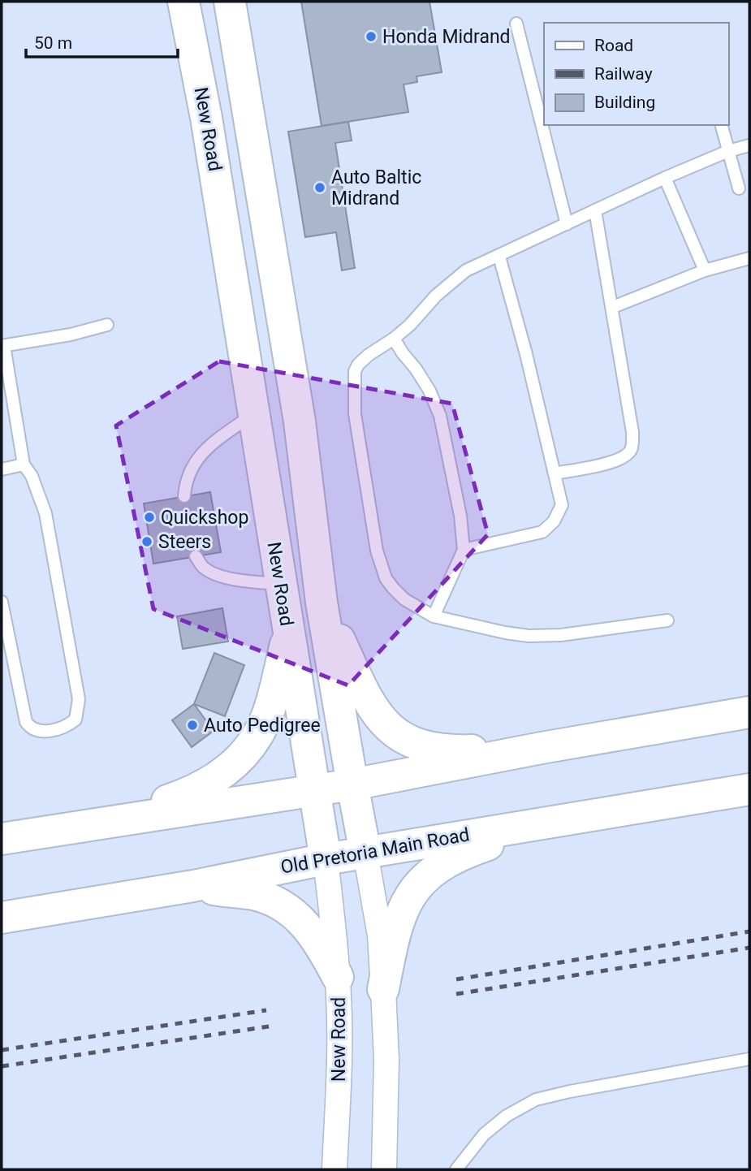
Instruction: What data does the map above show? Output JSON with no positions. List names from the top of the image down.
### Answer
{
  "streets": {
    "main road": ["New Road", "Old Pretoria Main Road"]
  },
  "crossings": [
    ["New Road", "Old Pretoria Main Road"]
  ],
  "places": [
    "Honda Midrand",
    "Auto Baltic Midrand",
    "Quickshop",
    "Steers",
    "Auto Pedigree"
  ],
  "legend": ["Road", "Railway", "Building"],
  "scale_bar": "50 m"
}
